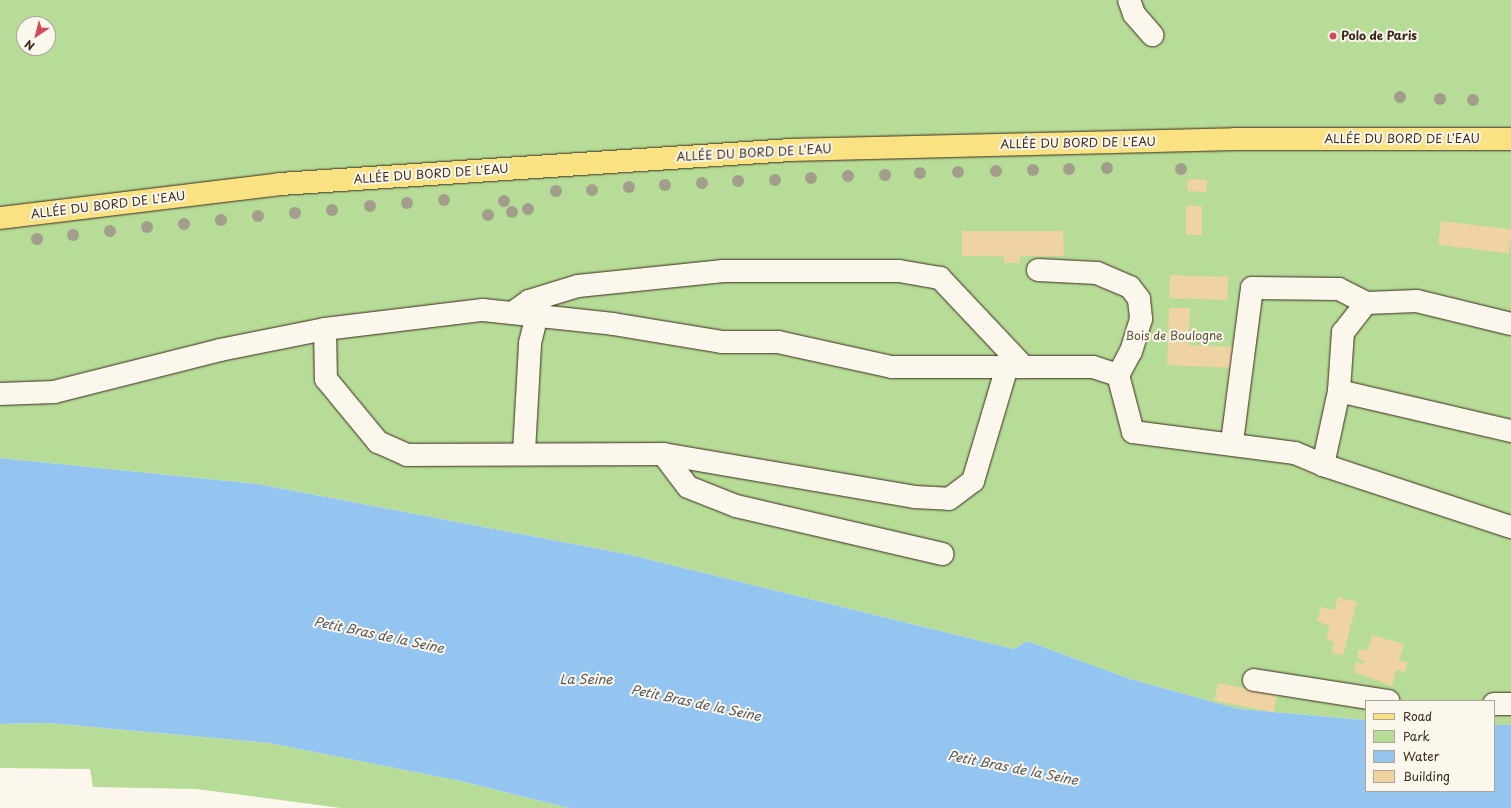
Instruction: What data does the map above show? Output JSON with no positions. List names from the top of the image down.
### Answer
{
  "streets": {
    "main road": ["ALLÉE DU BORD DE L'EAU"]
  },
  "water": ["Petit Bras de la Seine", "La Seine"],
  "parks": ["Bois de Boulogne"],
  "places": ["Polo de Paris"],
  "legend": [
    "Road",
    "Park",
    "Water",
    "Building"
  ],
  "north": "bottom left"
}
